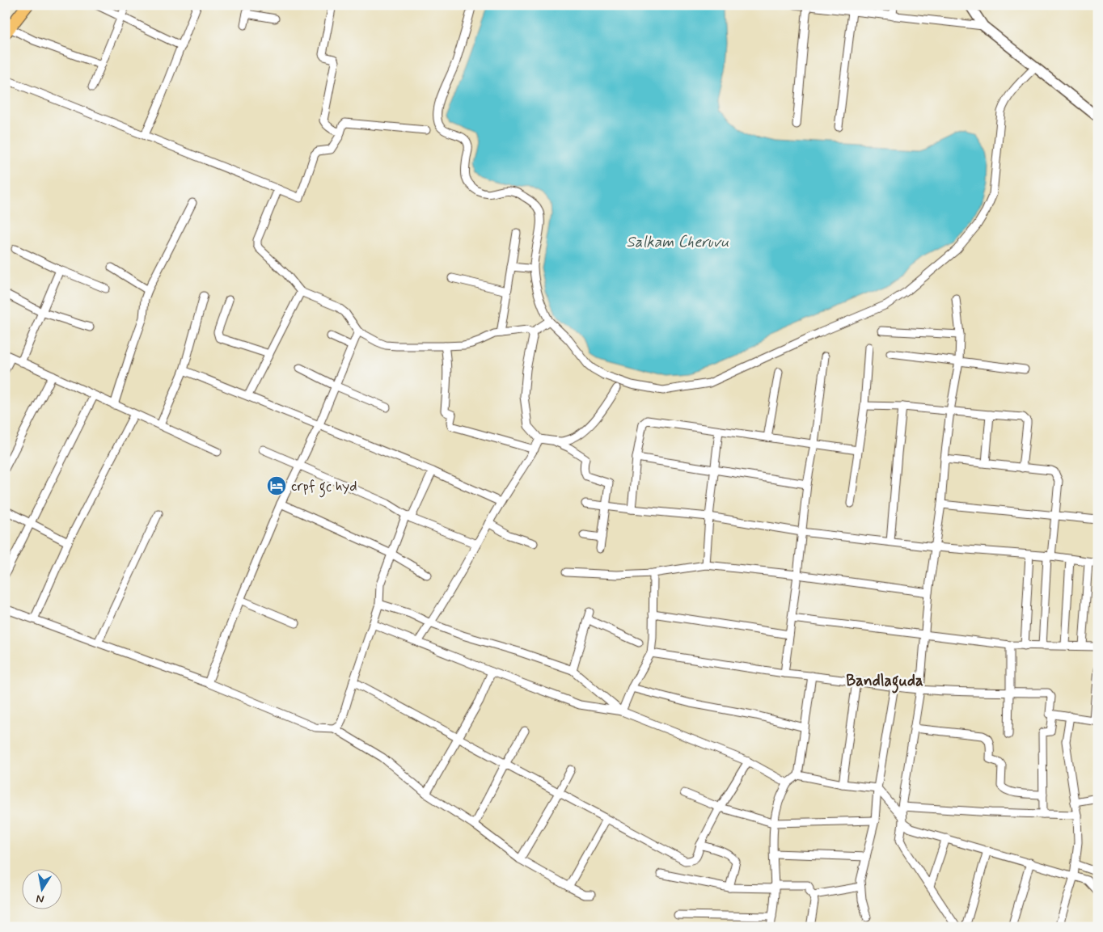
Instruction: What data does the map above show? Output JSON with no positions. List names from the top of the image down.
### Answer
{
  "districts": ["Bandlaguda"],
  "water": ["Salkam Cheruvu"],
  "places": {
    "hotel": ["crpf gc hyd"]
  },
  "north": "bottom"
}
